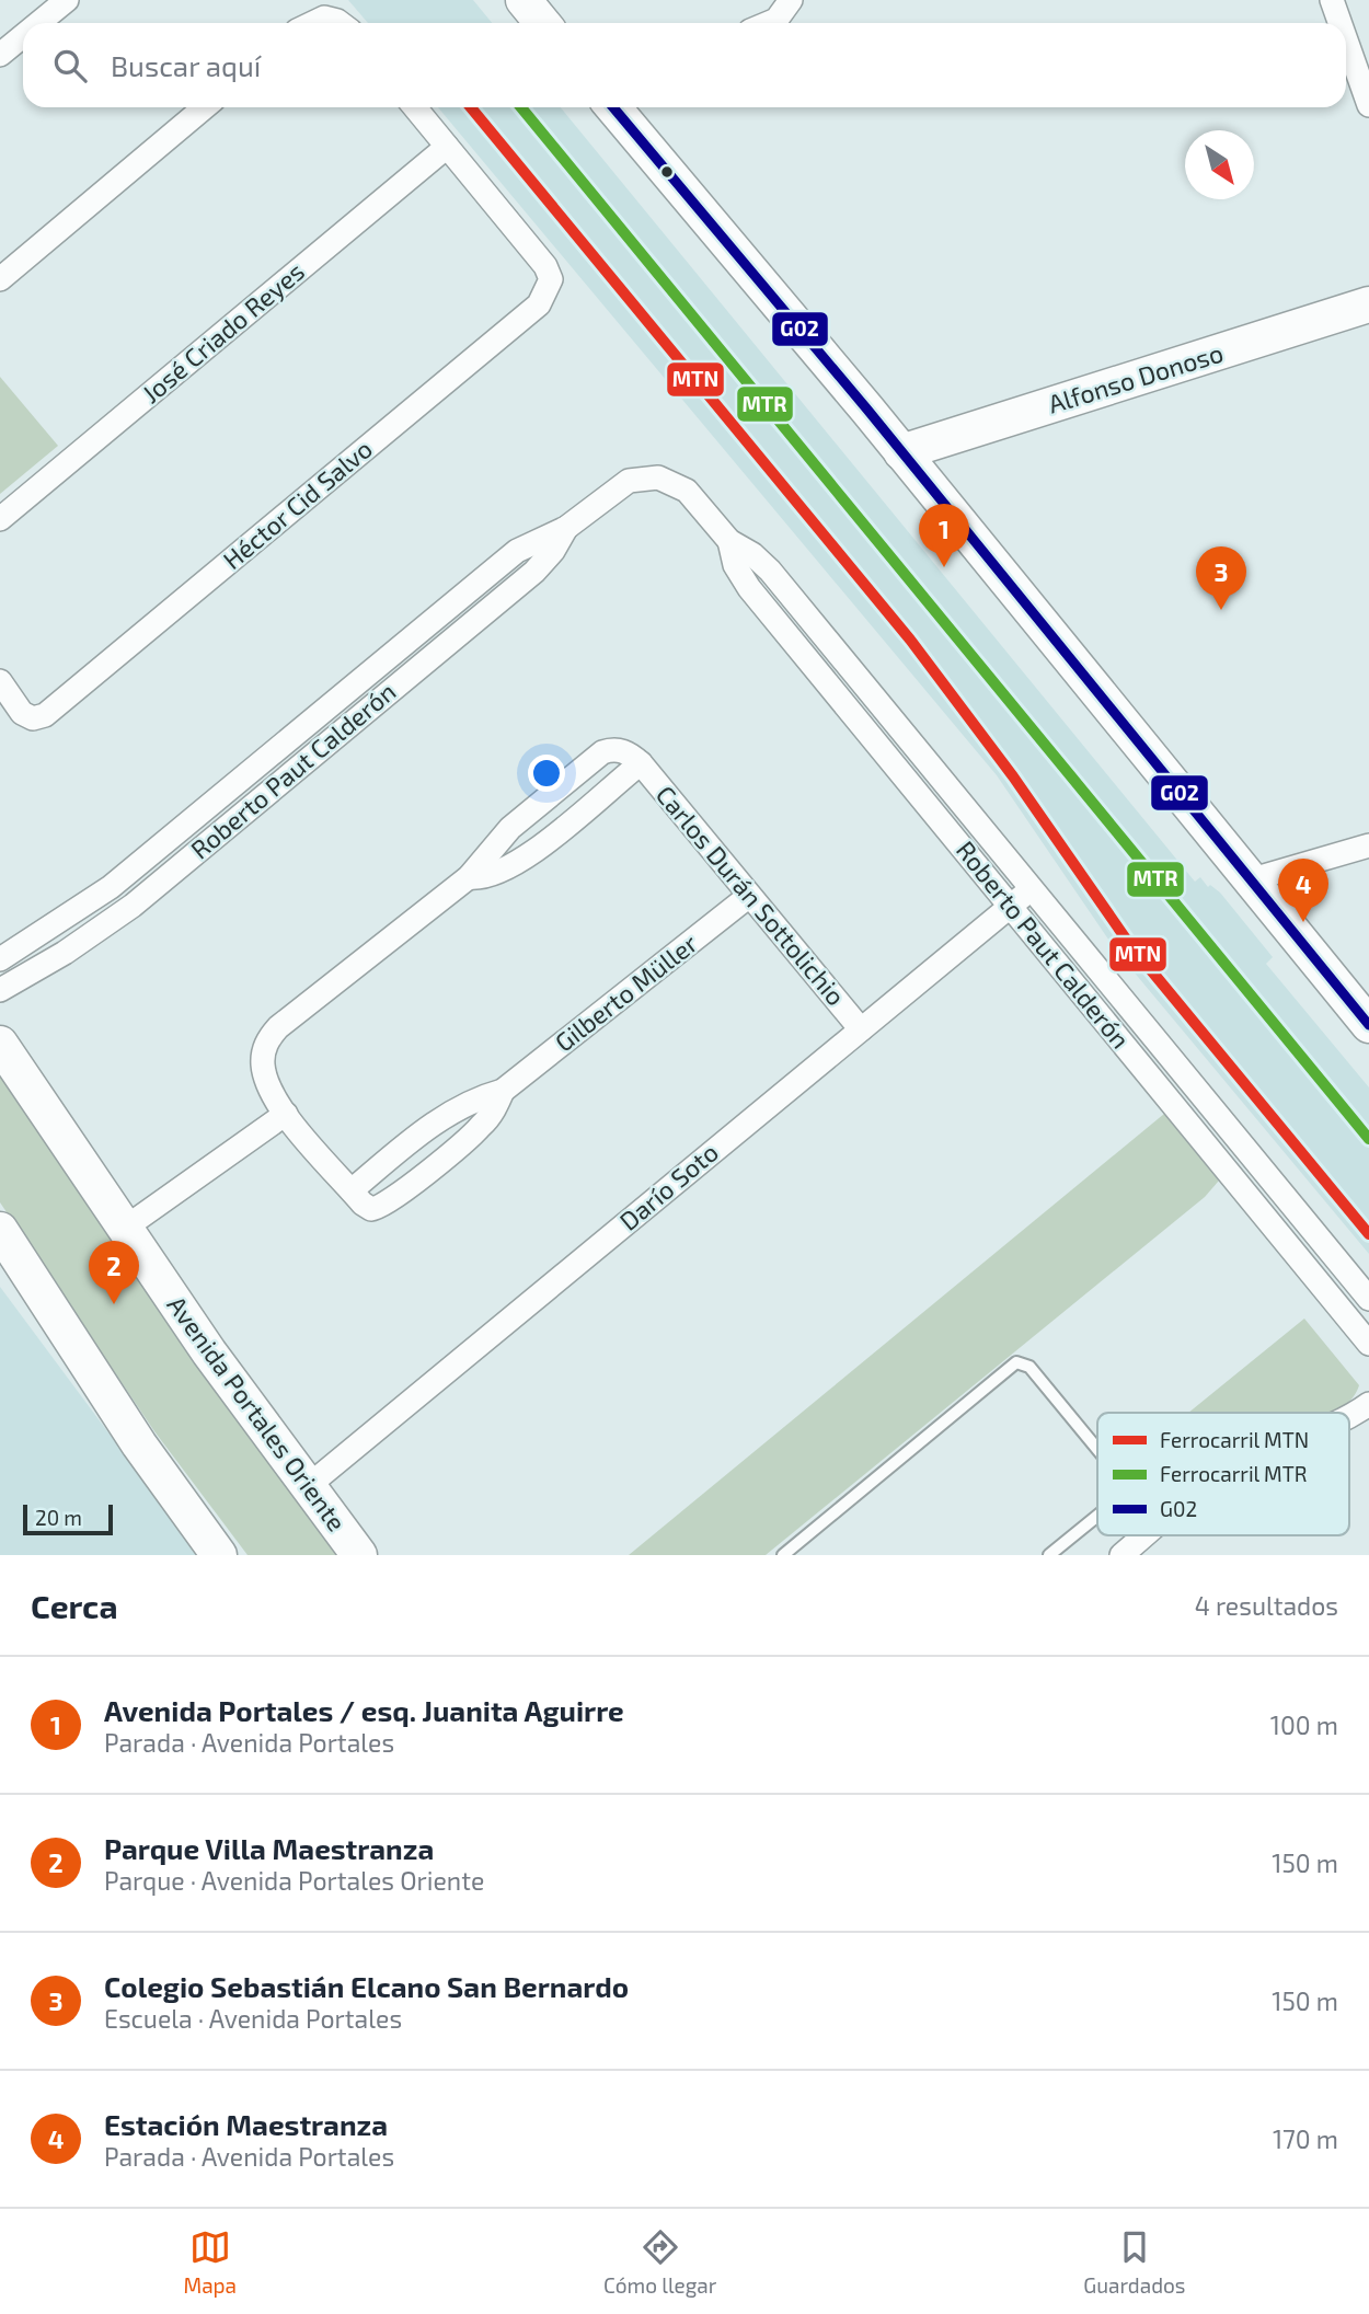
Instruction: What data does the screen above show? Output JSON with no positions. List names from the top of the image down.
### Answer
{
  "streets": {
    "street": [
      "José Criado Reyes",
      "Alfonso Donoso",
      "Héctor Cid Salvo",
      "Roberto Paut Calderón",
      "Carlos Durán Sottolichio",
      "Gilberto Müller",
      "Darío Soto",
      "Avenida Portales Oriente"
    ]
  },
  "crossings": [
    ["José Criado Reyes", "Héctor Cid Salvo"],
    ["Roberto Paut Calderón", "Darío Soto"],
    ["Carlos Durán Sottolichio", "Gilberto Müller"],
    ["Carlos Durán Sottolichio", "Darío Soto"],
    ["Darío Soto", "Avenida Portales Oriente"]
  ],
  "lines": ["rail line MTN", "rail line MTR", "transit line G02"],
  "legend": ["Ferrocarril MTN", "Ferrocarril MTR", "G02"],
  "scale_bar": "20 m",
  "north": "bottom right",
  "page": {
    "search": "Buscar aquí",
    "pins": [
      "1",
      "3",
      "4",
      "2"
    ],
    "scale": "20 m",
    "heading": ["Cerca", "4 resultados"],
    "list": [
      {
        "mark": "1",
        "name": "Avenida Portales / esq. Juanita Aguirre",
        "note": "Parada · Avenida Portales",
        "value": "100 m"
      },
      {
        "mark": "2",
        "name": "Parque Villa Maestranza",
        "note": "Parque · Avenida Portales Oriente",
        "value": "150 m"
      },
      {
        "mark": "3",
        "name": "Colegio Sebastián Elcano San Bernardo",
        "note": "Escuela · Avenida Portales",
        "value": "150 m"
      },
      {
        "mark": "4",
        "name": "Estación Maestranza",
        "note": "Parada · Avenida Portales",
        "value": "170 m"
      }
    ],
    "nav": ["Mapa", "Cómo llegar", "Guardados"]
  }
}
